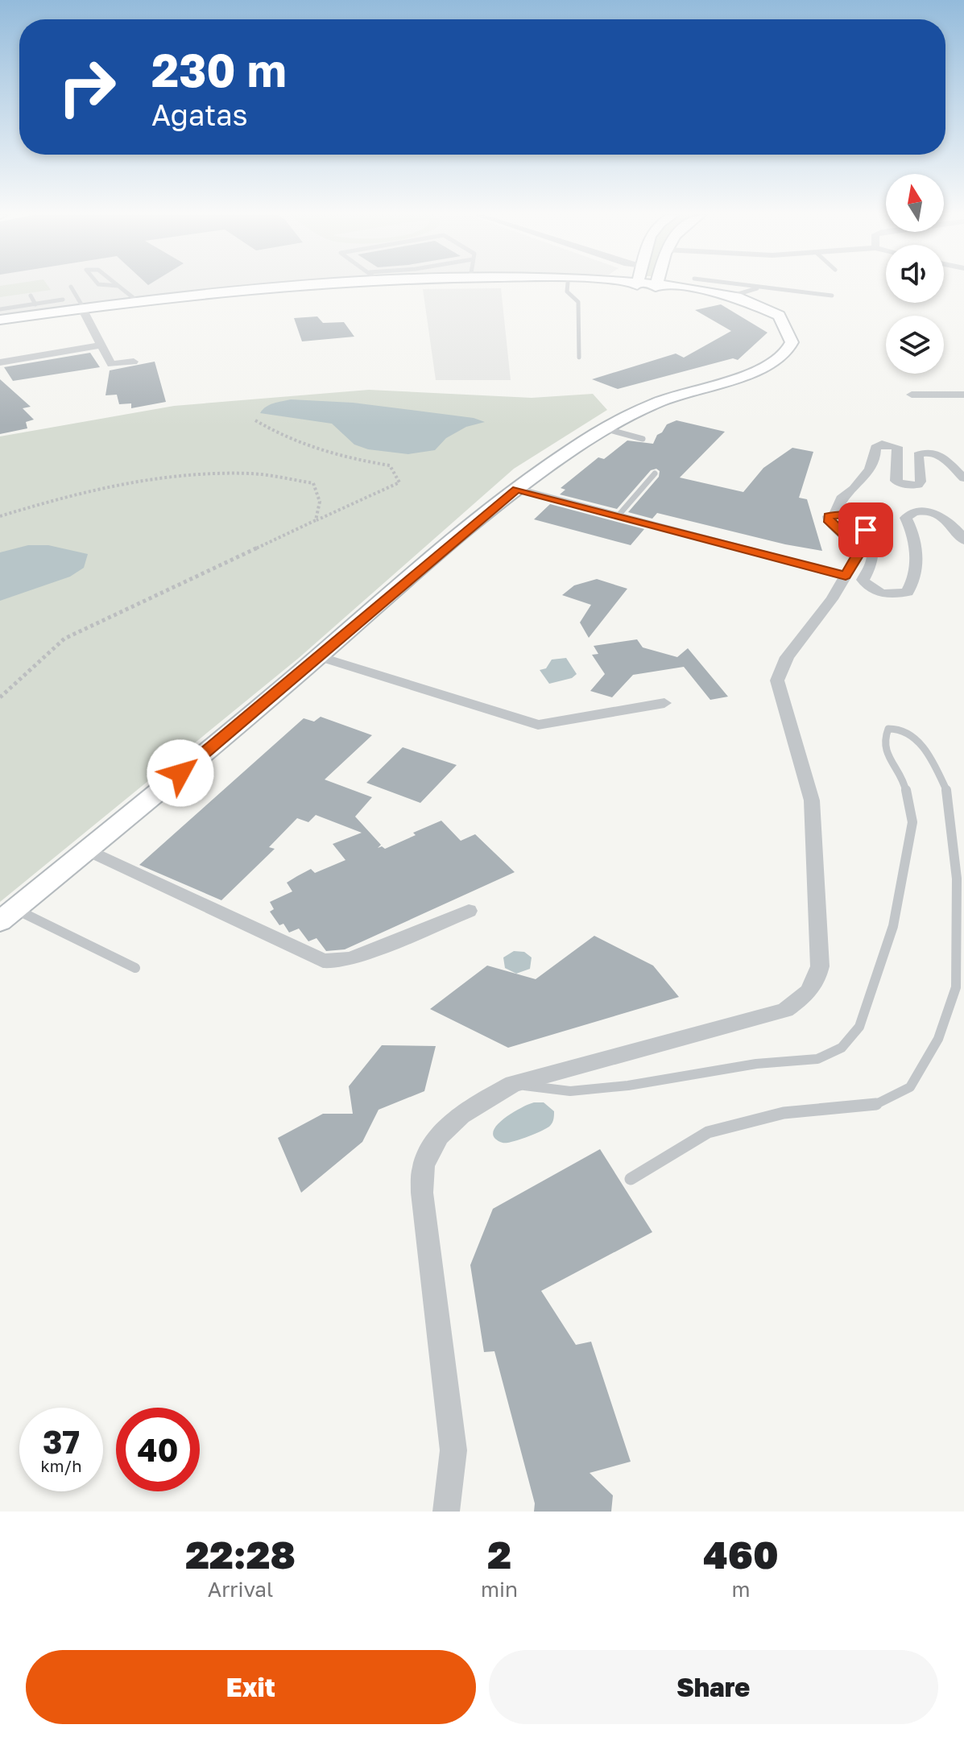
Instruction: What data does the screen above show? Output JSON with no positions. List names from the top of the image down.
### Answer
{
  "north": "top",
  "page": {
    "turn": ["230 m", "Agatas"],
    "speed": "37 km/h",
    "limit": "40",
    "eta": [
      "22:28",
      "Arrival",
      "2",
      "min",
      "460",
      "m"
    ],
    "buttons": ["Exit", "Share"]
  }
}
